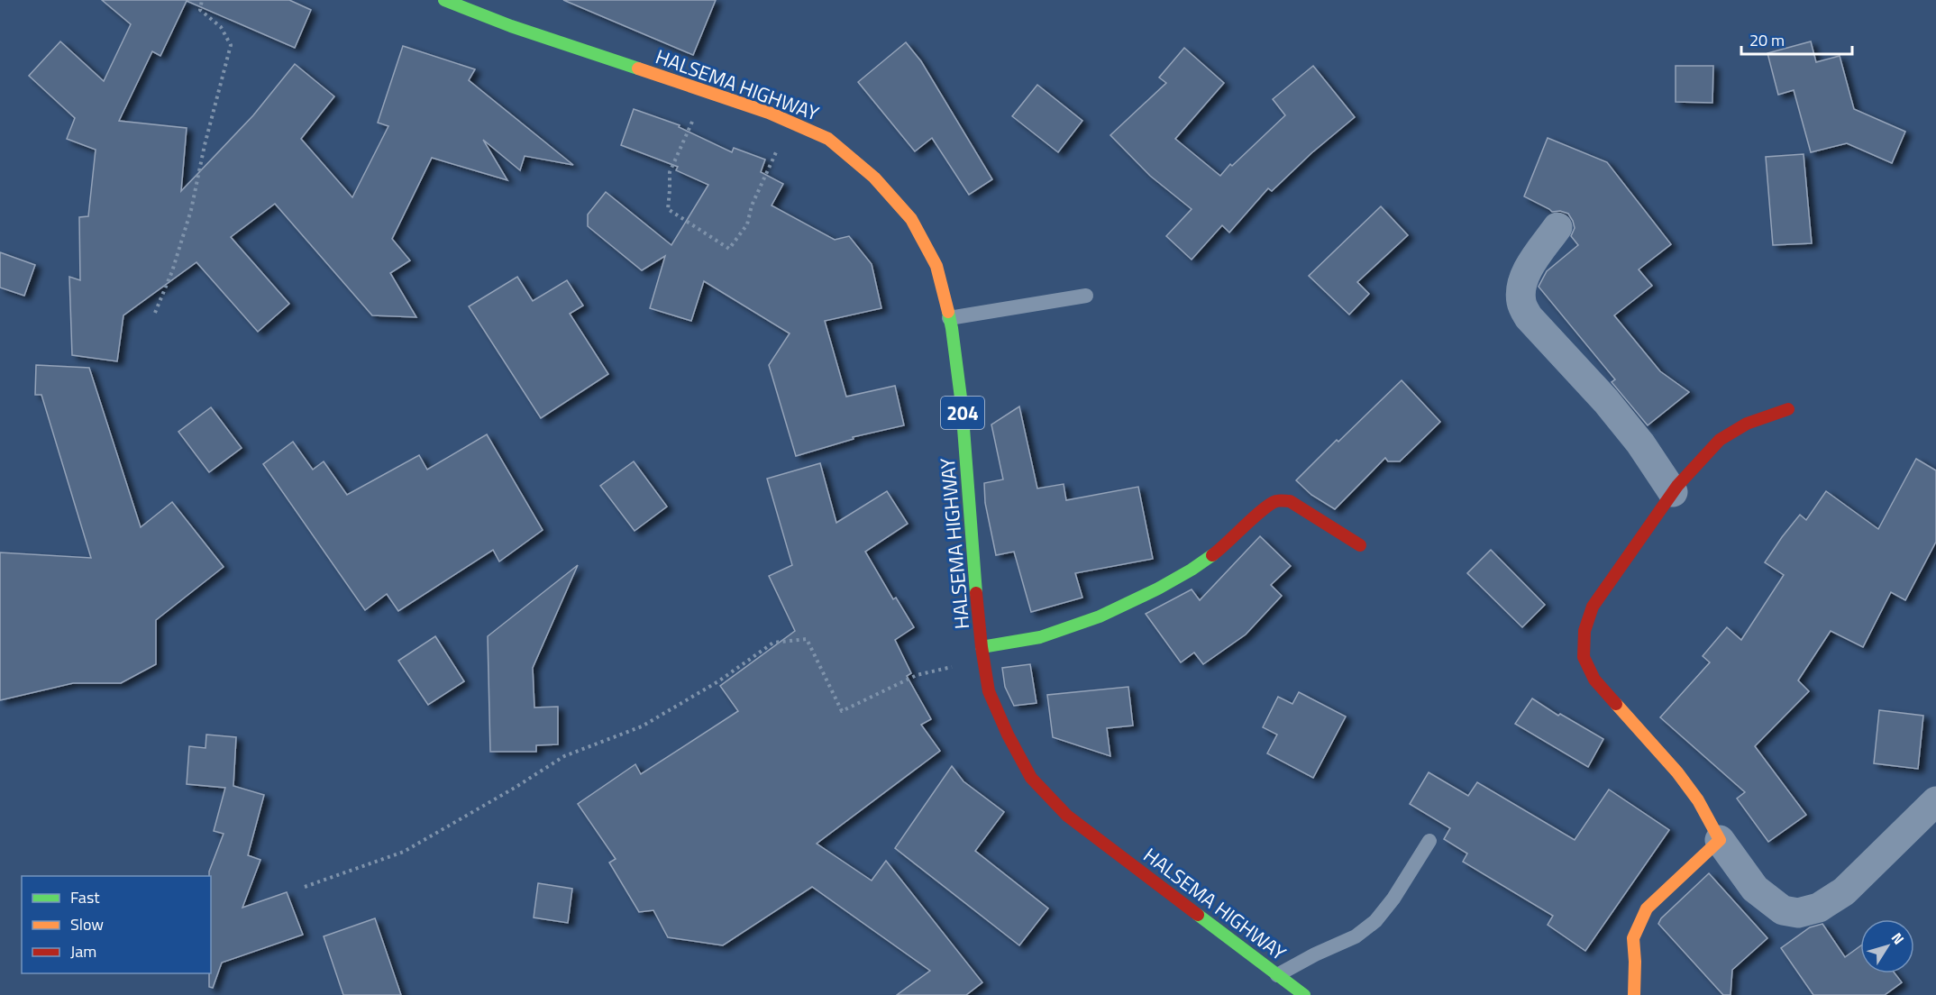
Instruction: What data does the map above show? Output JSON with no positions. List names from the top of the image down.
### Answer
{
  "streets": {
    "main road": ["HALSEMA HIGHWAY", "204"]
  },
  "legend": ["Fast", "Slow", "Jam"],
  "scale_bar": "20 m",
  "north": "top right"
}
